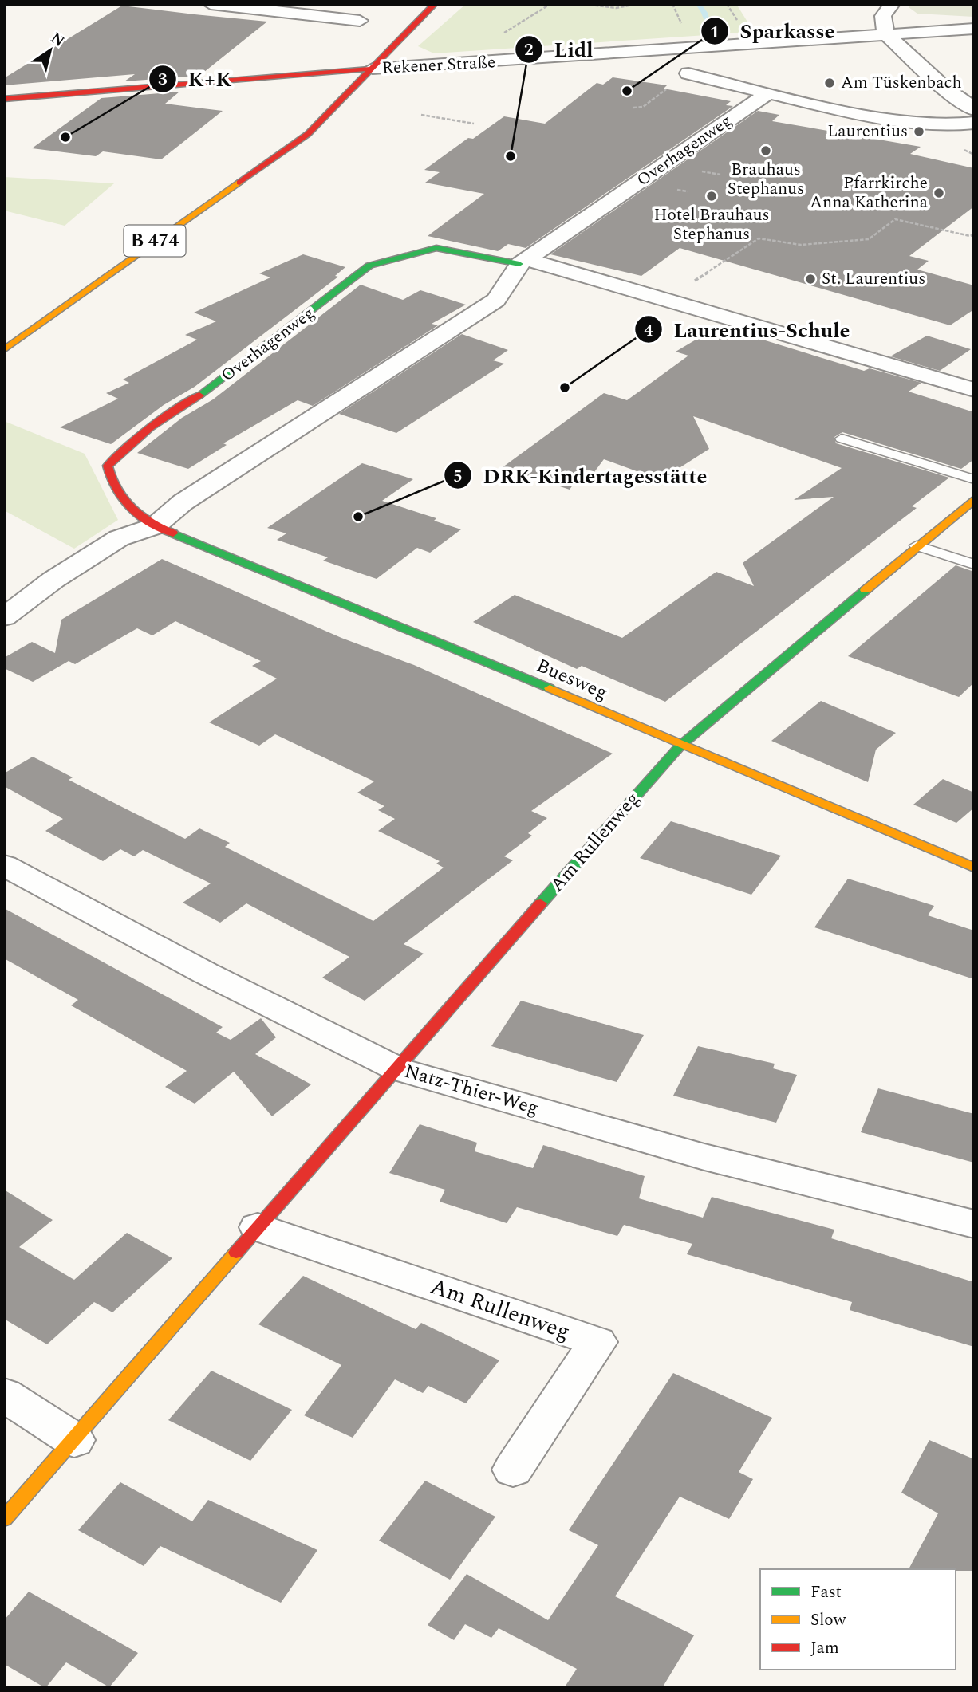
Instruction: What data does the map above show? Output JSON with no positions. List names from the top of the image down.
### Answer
{
  "streets": {
    "street": [
      "Rekener Straße",
      "Overhagenweg",
      "B 474",
      "Buesweg",
      "Am Rullenweg",
      "Natz-Thier-Weg"
    ]
  },
  "crossings": [
    ["Rekener Straße", "B 474"],
    ["Overhagenweg", "Buesweg"],
    ["Buesweg", "Am Rullenweg"],
    ["Am Rullenweg", "Natz-Thier-Weg"]
  ],
  "places": [
    "Am Tüskenbach",
    "Sparkasse",
    "Laurentius",
    "K+K",
    "Brauhaus Stephanus",
    "Lidl",
    "Pfarrkirche Anna Katherina",
    "Hotel Brauhaus Stephanus",
    "St. Laurentius",
    "Laurentius-Schule",
    "DRK-Kindertagesstätte"
  ],
  "legend": ["Fast", "Slow", "Jam"],
  "north": "top right"
}
